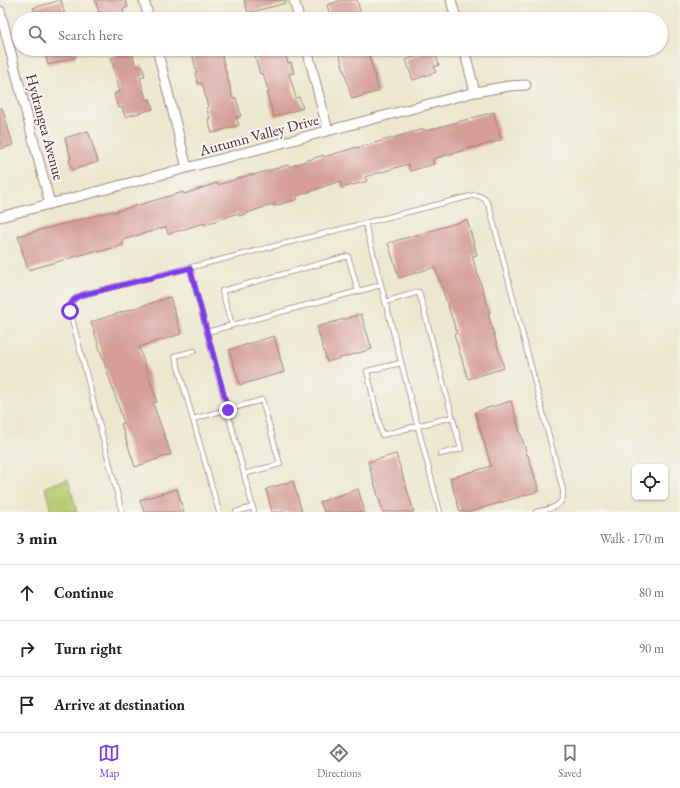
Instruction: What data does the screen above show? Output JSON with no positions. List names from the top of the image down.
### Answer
{
  "streets": {
    "street": ["Hydrangea Avenue", "Autumn Valley Drive"]
  },
  "crossings": [
    ["Hydrangea Avenue", "Autumn Valley Drive"]
  ],
  "page": {
    "search": "Search here",
    "heading": ["3 min", "Walk · 170 m"],
    "list": [
      ["Continue", "80 m"],
      ["Turn right", "90 m"],
      "Arrive at destination"
    ],
    "nav": ["Map", "Directions", "Saved"]
  }
}
